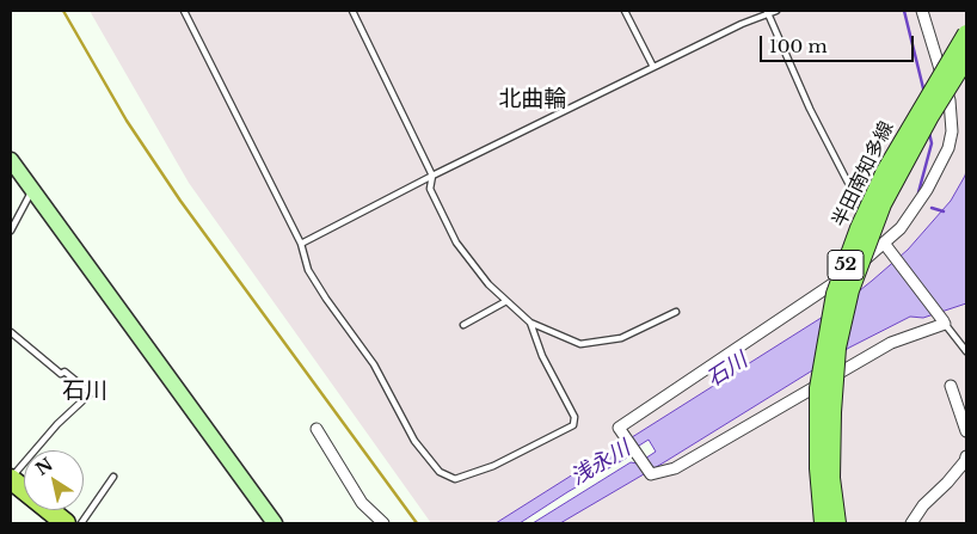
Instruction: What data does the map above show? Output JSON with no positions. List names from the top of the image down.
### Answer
{
  "streets": {
    "main road": ["半田南知多線", "52"]
  },
  "districts": ["北曲輪", "石川"],
  "water": ["石川", "浅永川"],
  "scale_bar": "100 m",
  "north": "top left"
}
